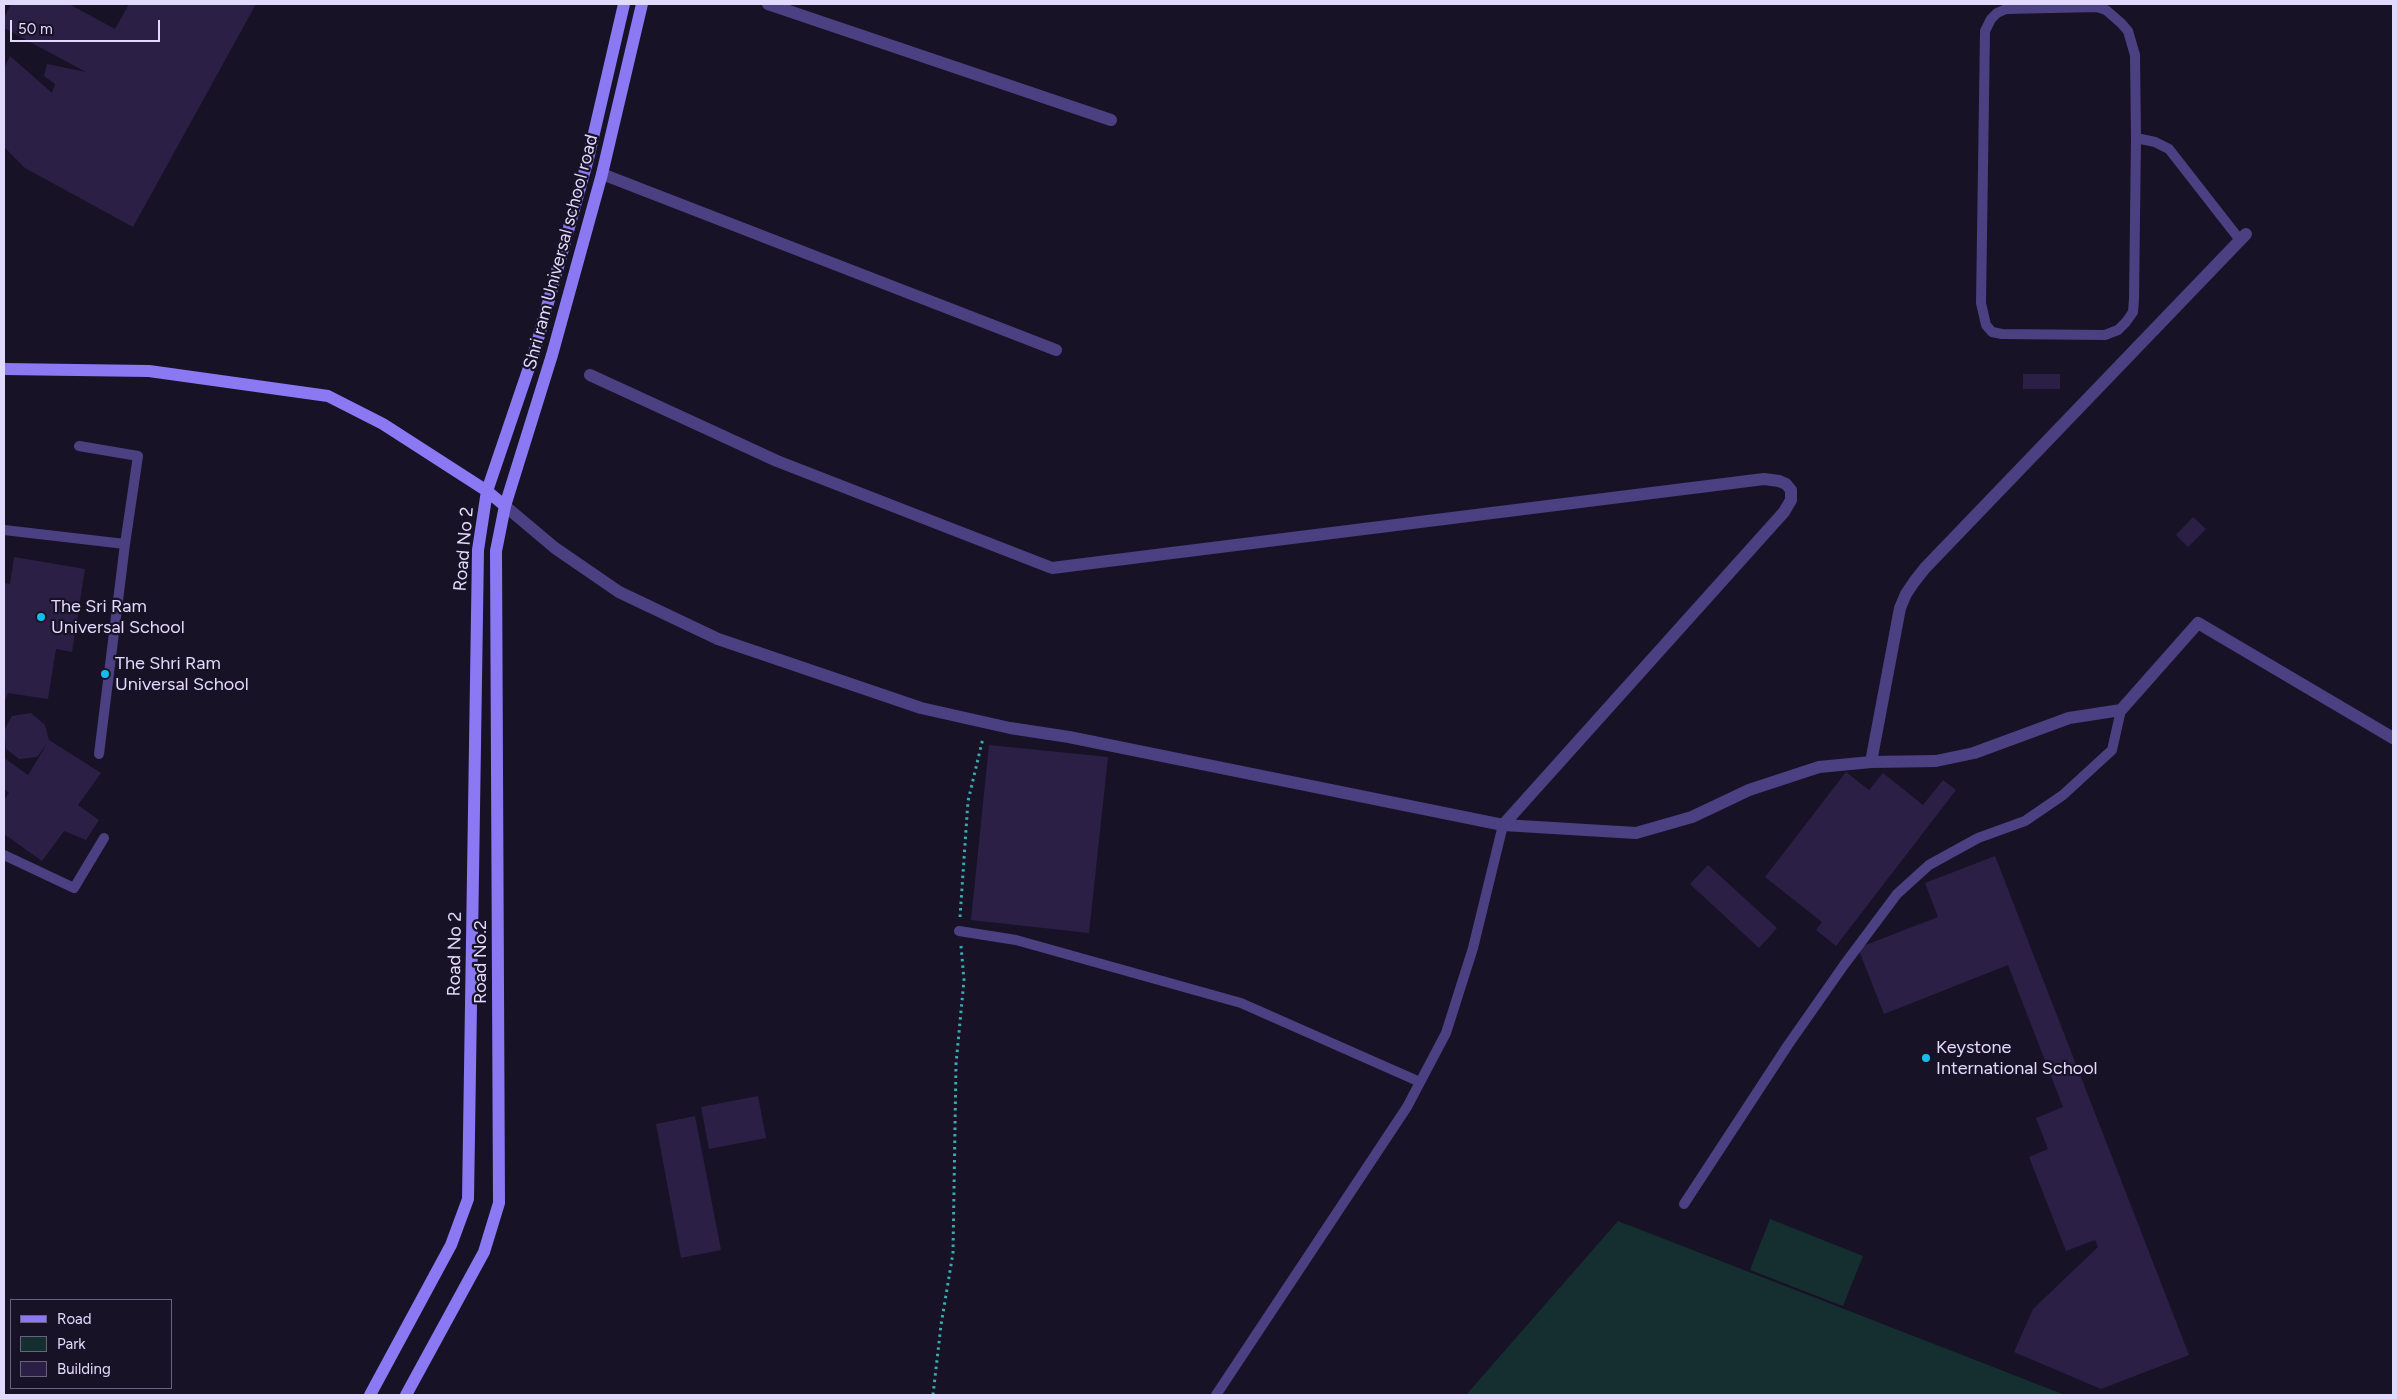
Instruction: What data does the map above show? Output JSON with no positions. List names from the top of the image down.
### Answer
{
  "streets": {
    "street": ["Shri ram Universal school road", "Road No 2", "Road No.2"]
  },
  "crossings": [
    ["Shri ram Universal school road", "Road No 2"],
    ["Shri ram Universal school road", "Road No.2"]
  ],
  "places": ["The Sri Ram Universal School", "The Shri Ram Universal School", "Keystone International School"],
  "legend": ["Road", "Park", "Building"],
  "scale_bar": "50 m"
}
